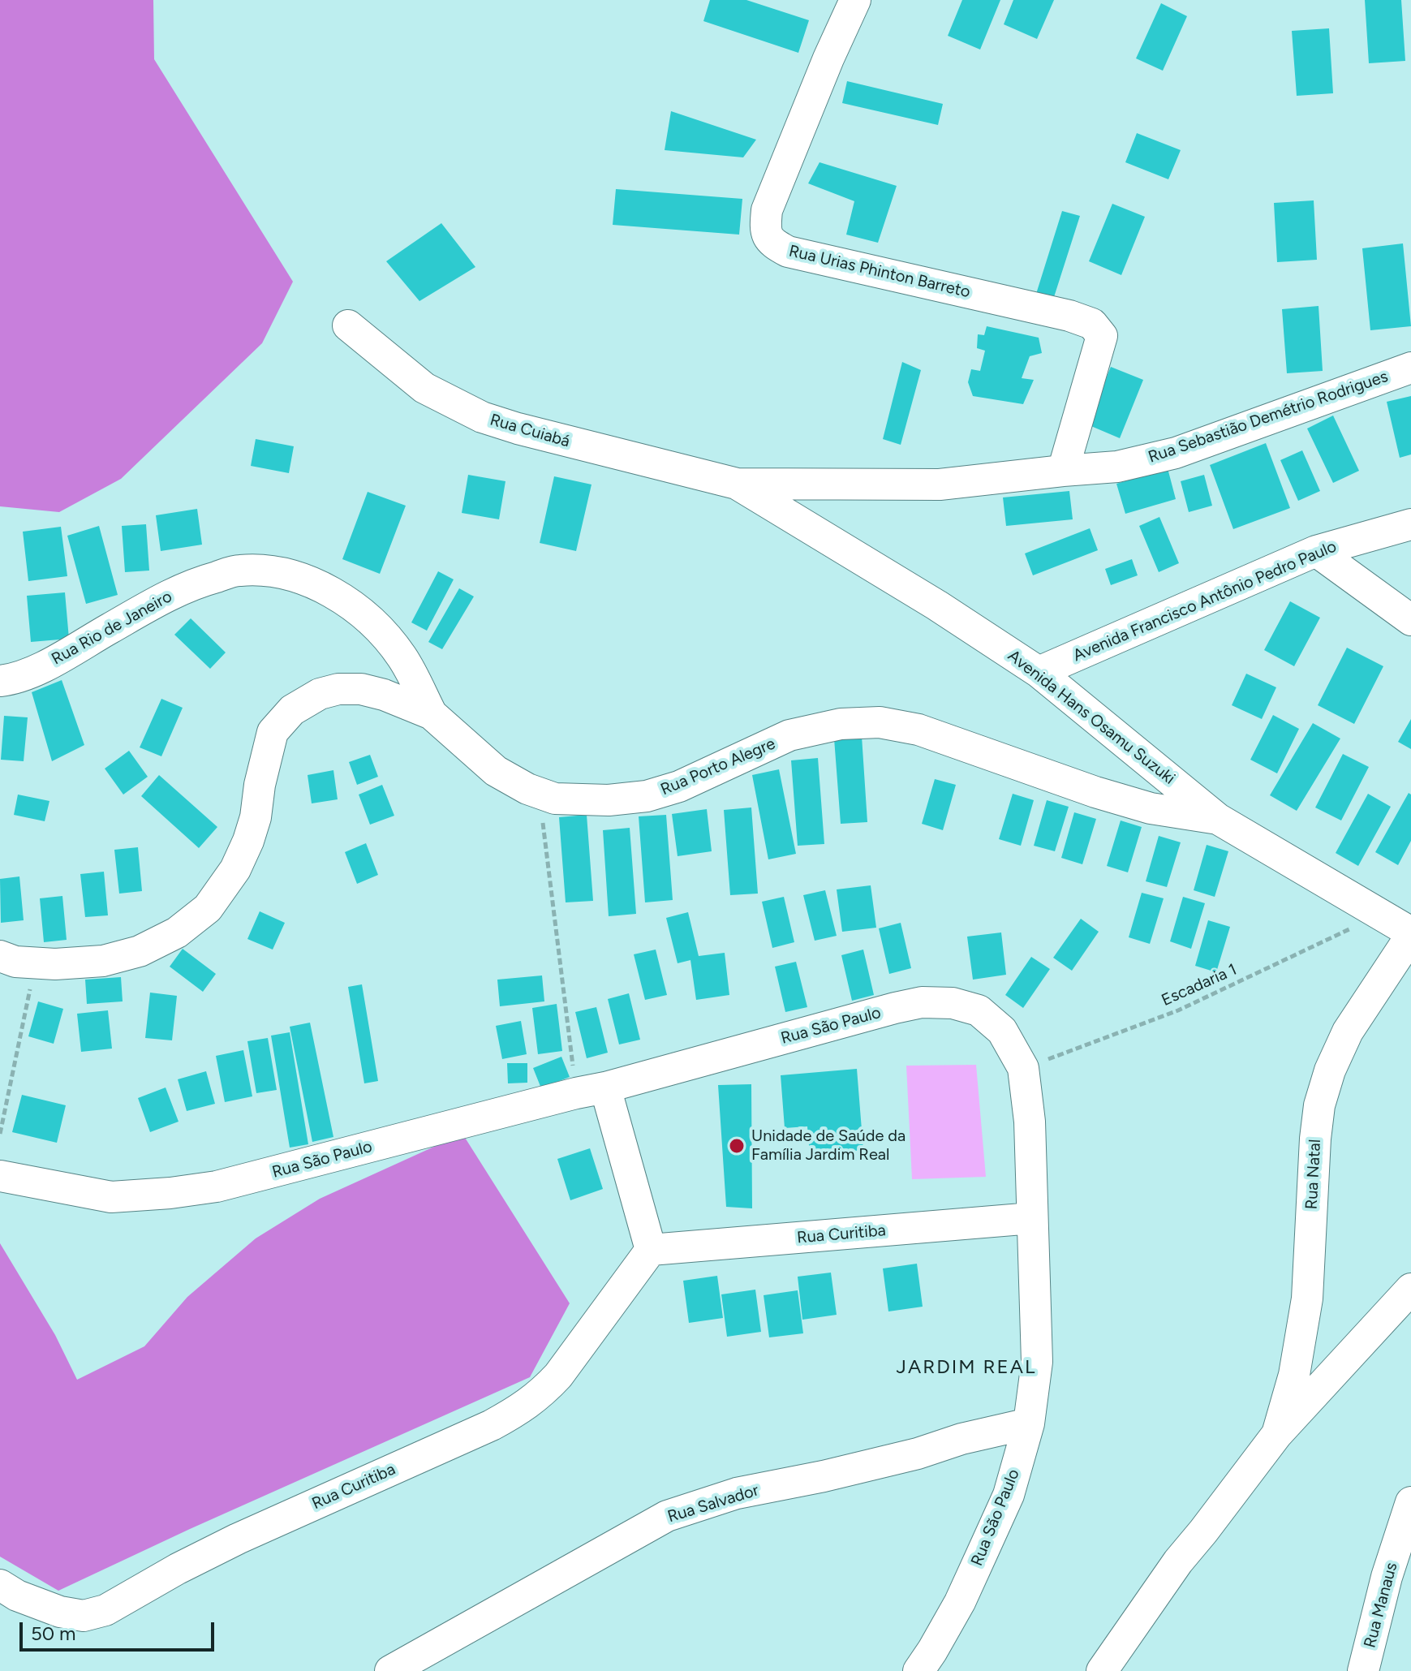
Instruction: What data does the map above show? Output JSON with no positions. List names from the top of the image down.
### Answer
{
  "streets": {
    "street": [
      "Rua Urias Phinton Barreto",
      "Rua Sebastião Demétrio Rodrigues",
      "Rua Cuiabá",
      "Avenida Francisco Antônio Pedro Paulo",
      "Rua Rio de Janeiro",
      "Avenida Hans Osamu Suzuki",
      "Rua Porto Alegre",
      "Rua São Paulo",
      "Rua Natal",
      "Rua Curitiba",
      "Rua Salvador",
      "Rua Manaus"
    ],
    "path": ["Escadaria 1"]
  },
  "crossings": [
    ["Rua Urias Phinton Barreto", "Rua Sebastião Demétrio Rodrigues"],
    ["Rua Sebastião Demétrio Rodrigues", "Rua Cuiabá"],
    ["Rua Sebastião Demétrio Rodrigues", "Avenida Hans Osamu Suzuki"],
    ["Rua Cuiabá", "Avenida Hans Osamu Suzuki"],
    ["Avenida Francisco Antônio Pedro Paulo", "Avenida Hans Osamu Suzuki"],
    ["Rua Rio de Janeiro", "Rua Porto Alegre"],
    ["Avenida Hans Osamu Suzuki", "Rua Porto Alegre"],
    ["Avenida Hans Osamu Suzuki", "Escadaria 1"],
    ["Avenida Hans Osamu Suzuki", "Rua Natal"],
    ["Escadaria 1", "Rua São Paulo"],
    ["Rua São Paulo", "Rua Curitiba"],
    ["Rua São Paulo", "Rua Salvador"]
  ],
  "districts": ["JARDIM REAL"],
  "places": ["Unidade de Saúde da Família Jardim Real"],
  "scale_bar": "50 m"
}
